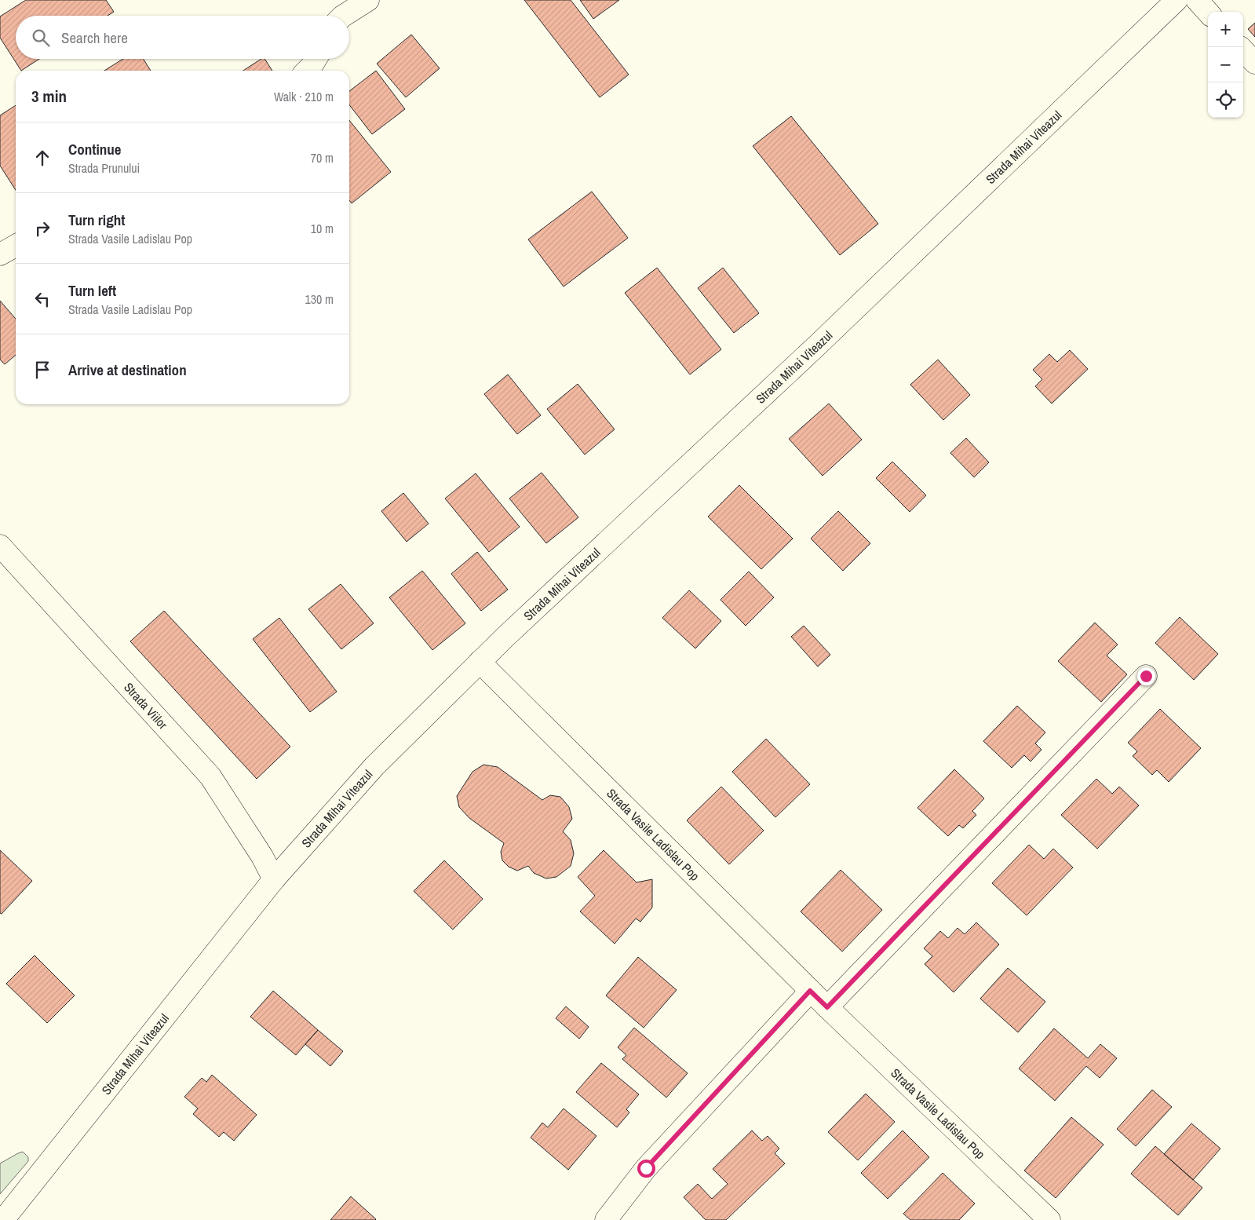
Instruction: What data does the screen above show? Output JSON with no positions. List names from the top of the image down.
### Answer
{
  "streets": {
    "main road": ["Strada Mihai Viteazul", "Strada Viilor", "Strada Vasile Ladislau Pop"]
  },
  "crossings": [
    ["Strada Mihai Viteazul", "Strada Viilor"],
    ["Strada Mihai Viteazul", "Strada Vasile Ladislau Pop"]
  ],
  "page": {
    "map_buttons": ["+", "−"],
    "search": "Search here",
    "heading": ["3 min", "Walk · 210 m"],
    "list": [
      ["Continue", "Strada Prunului", "70 m"],
      ["Turn right", "Strada Vasile Ladislau Pop", "10 m"],
      ["Turn left", "Strada Vasile Ladislau Pop", "130 m"],
      "Arrive at destination"
    ]
  }
}
